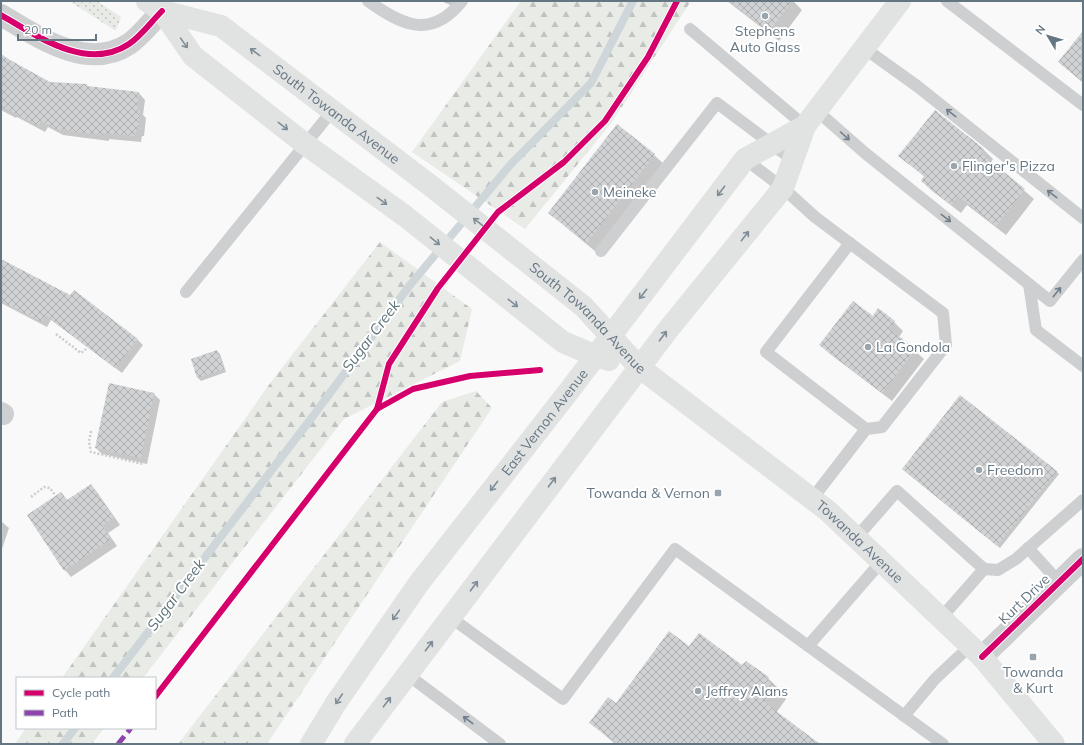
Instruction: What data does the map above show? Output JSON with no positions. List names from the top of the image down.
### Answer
{
  "streets": {
    "main road": ["South Towanda Avenue", "East Vernon Avenue", "Towanda Avenue"],
    "street": ["Kurt Drive"]
  },
  "crossings": [
    ["South Towanda Avenue", "East Vernon Avenue"],
    ["South Towanda Avenue", "Towanda Avenue"],
    ["East Vernon Avenue", "Towanda Avenue"],
    ["Towanda Avenue", "Kurt Drive"]
  ],
  "water": ["Sugar Creek"],
  "places": {
    "other": [
      "Stephens Auto Glass",
      "Flinger's Pizza",
      "Meineke",
      "La Gondola",
      "Freedom",
      "Jeffrey Alans"
    ],
    "transit": ["Towanda & Vernon", "Towanda & Kurt"]
  },
  "legend": ["Cycle path", "Path"],
  "scale_bar": "20 m",
  "north": "top left"
}
